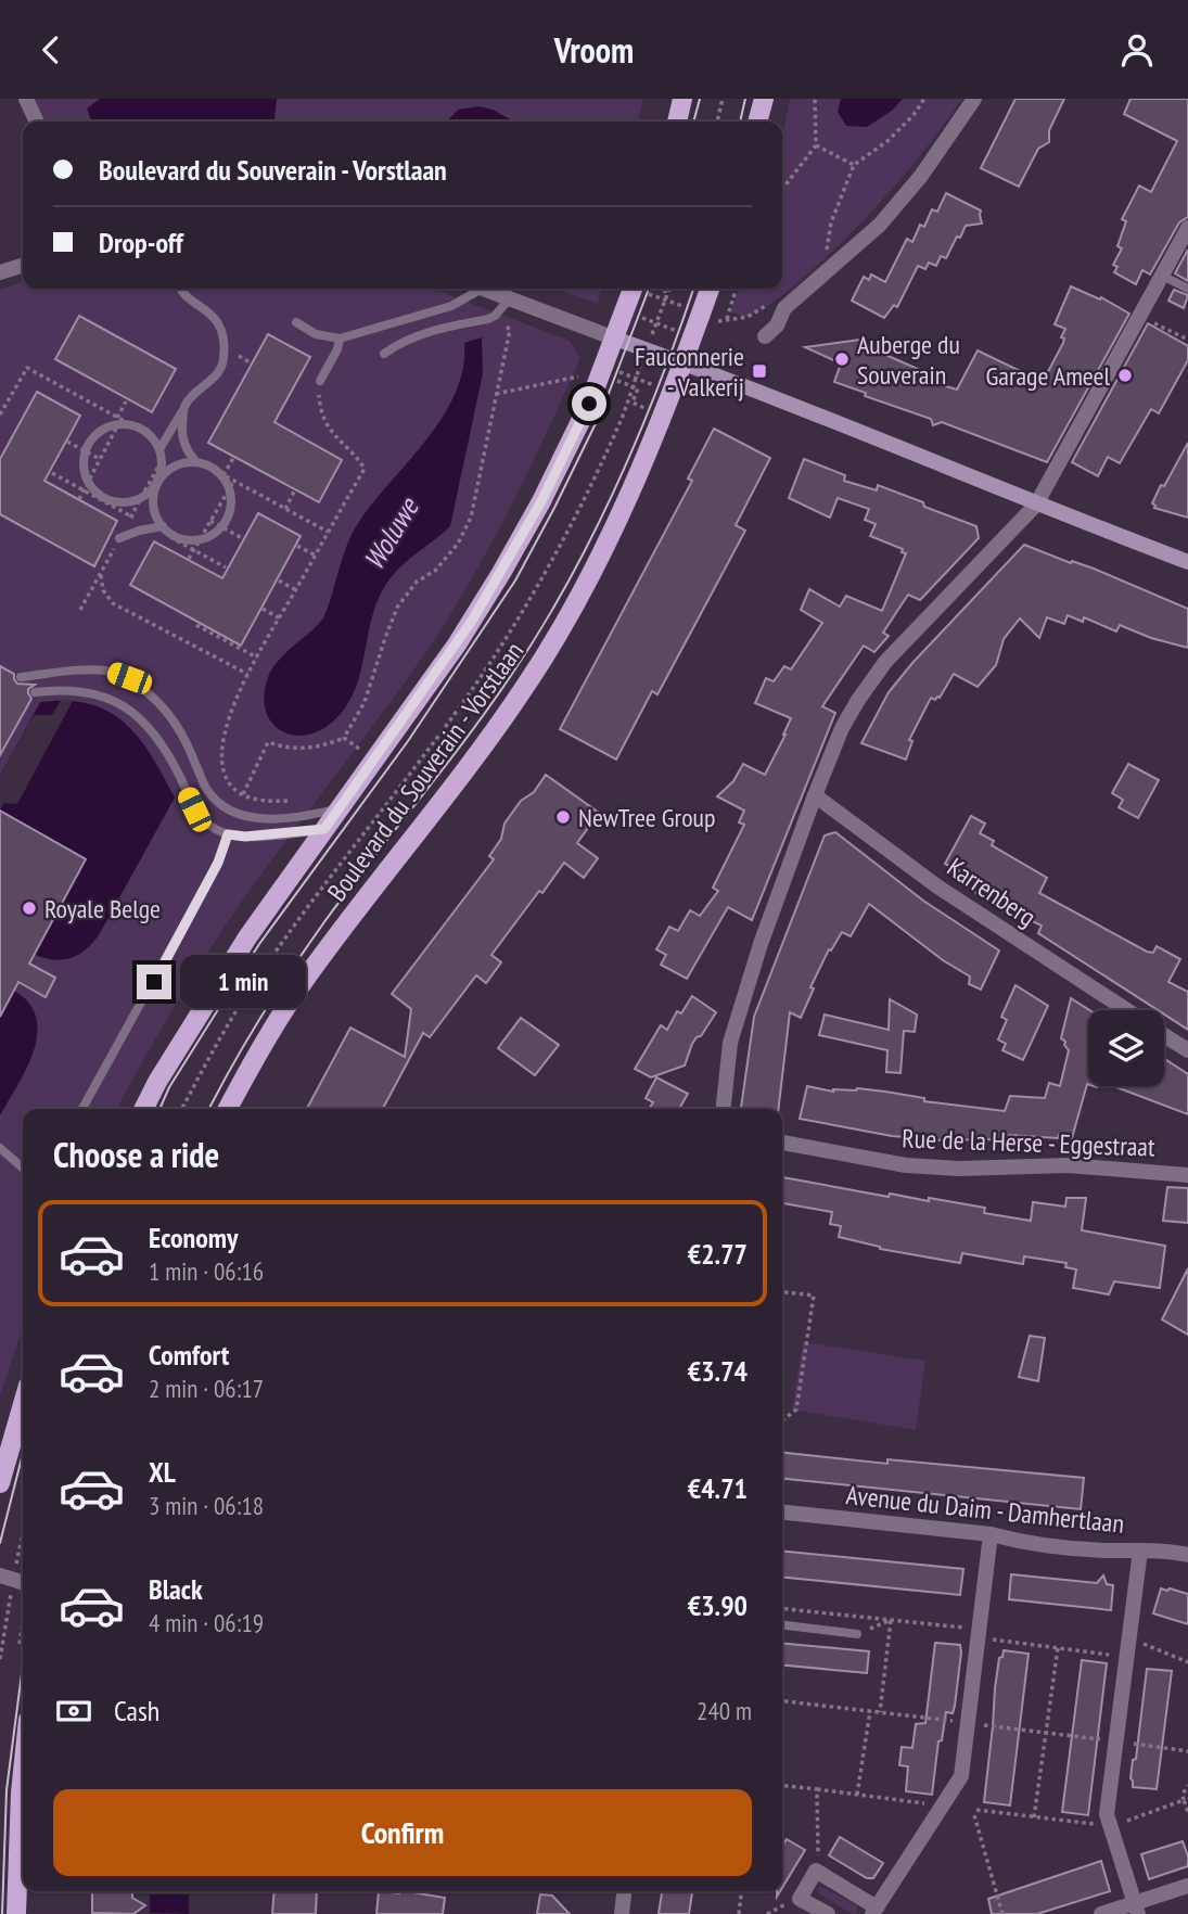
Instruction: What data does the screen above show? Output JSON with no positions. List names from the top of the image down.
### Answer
{
  "streets": {
    "main road": ["Boulevard du Souverain - Vorstlaan"],
    "street": ["Karrenberg", "Rue de la Herse - Eggestraat", "Avenue du Daim - Damhertlaan"]
  },
  "water": ["Woluwe"],
  "places": {
    "other": [
      "Auberge du Souverain",
      "Garage Ameel",
      "NewTree Group",
      "Royale Belge"
    ],
    "transit": ["Fauconnerie - Valkerij"]
  },
  "page": {
    "header": "Vroom",
    "banner": ["Boulevard du Souverain - Vorstlaan", "Drop-off"],
    "bubble": "1 min",
    "heading": "Choose a ride",
    "list": [
      {
        "name": "Economy",
        "note": "1 min · 06:16",
        "value": "€2.77"
      },
      {
        "name": "Comfort",
        "note": "2 min · 06:17",
        "value": "€3.74"
      },
      {
        "name": "XL",
        "note": "3 min · 06:18",
        "value": "€4.71"
      },
      {
        "name": "Black",
        "note": "4 min · 06:19",
        "value": "€3.90"
      }
    ],
    "pay": ["Cash", "240 m"],
    "buttons": "Confirm"
  }
}
